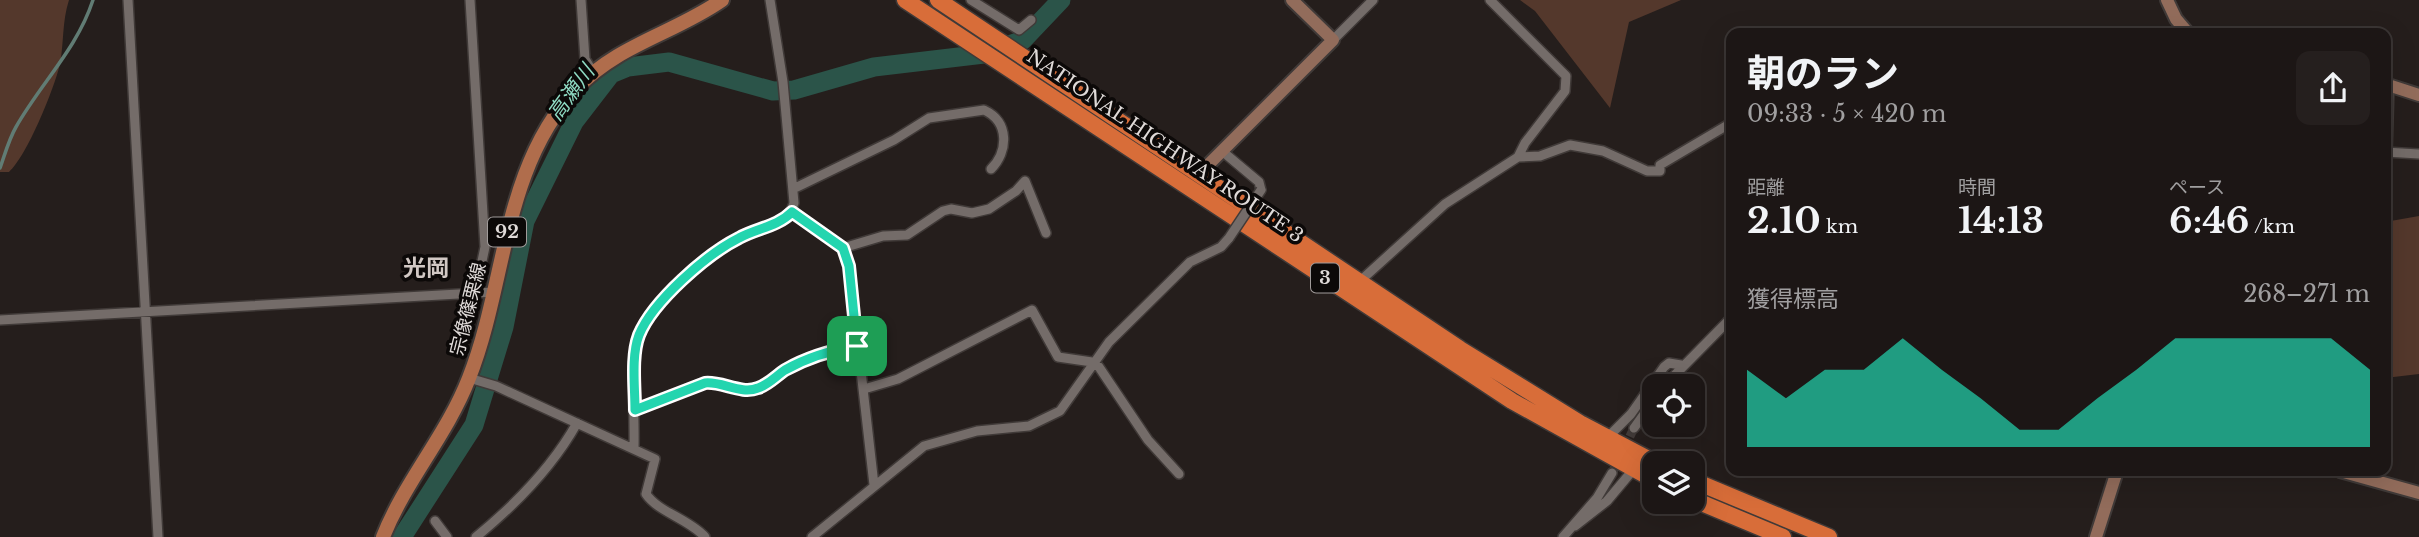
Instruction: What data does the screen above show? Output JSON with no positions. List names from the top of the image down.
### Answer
{
  "streets": {
    "highway": ["NATIONAL HIGHWAY ROUTE 3", "3"],
    "main road": ["92", "宗像篠栗線"]
  },
  "districts": ["光岡"],
  "water": ["高瀬川"],
  "page": {
    "heading": ["朝のラン", "09:33 · 5 × 420 m"],
    "stats": [
      ["距離", "2.10 km"],
      ["時間", "14:13"],
      ["ペース", "6:46 /km"]
    ],
    "chart": ["獲得標高", "268–271 m"]
  }
}
